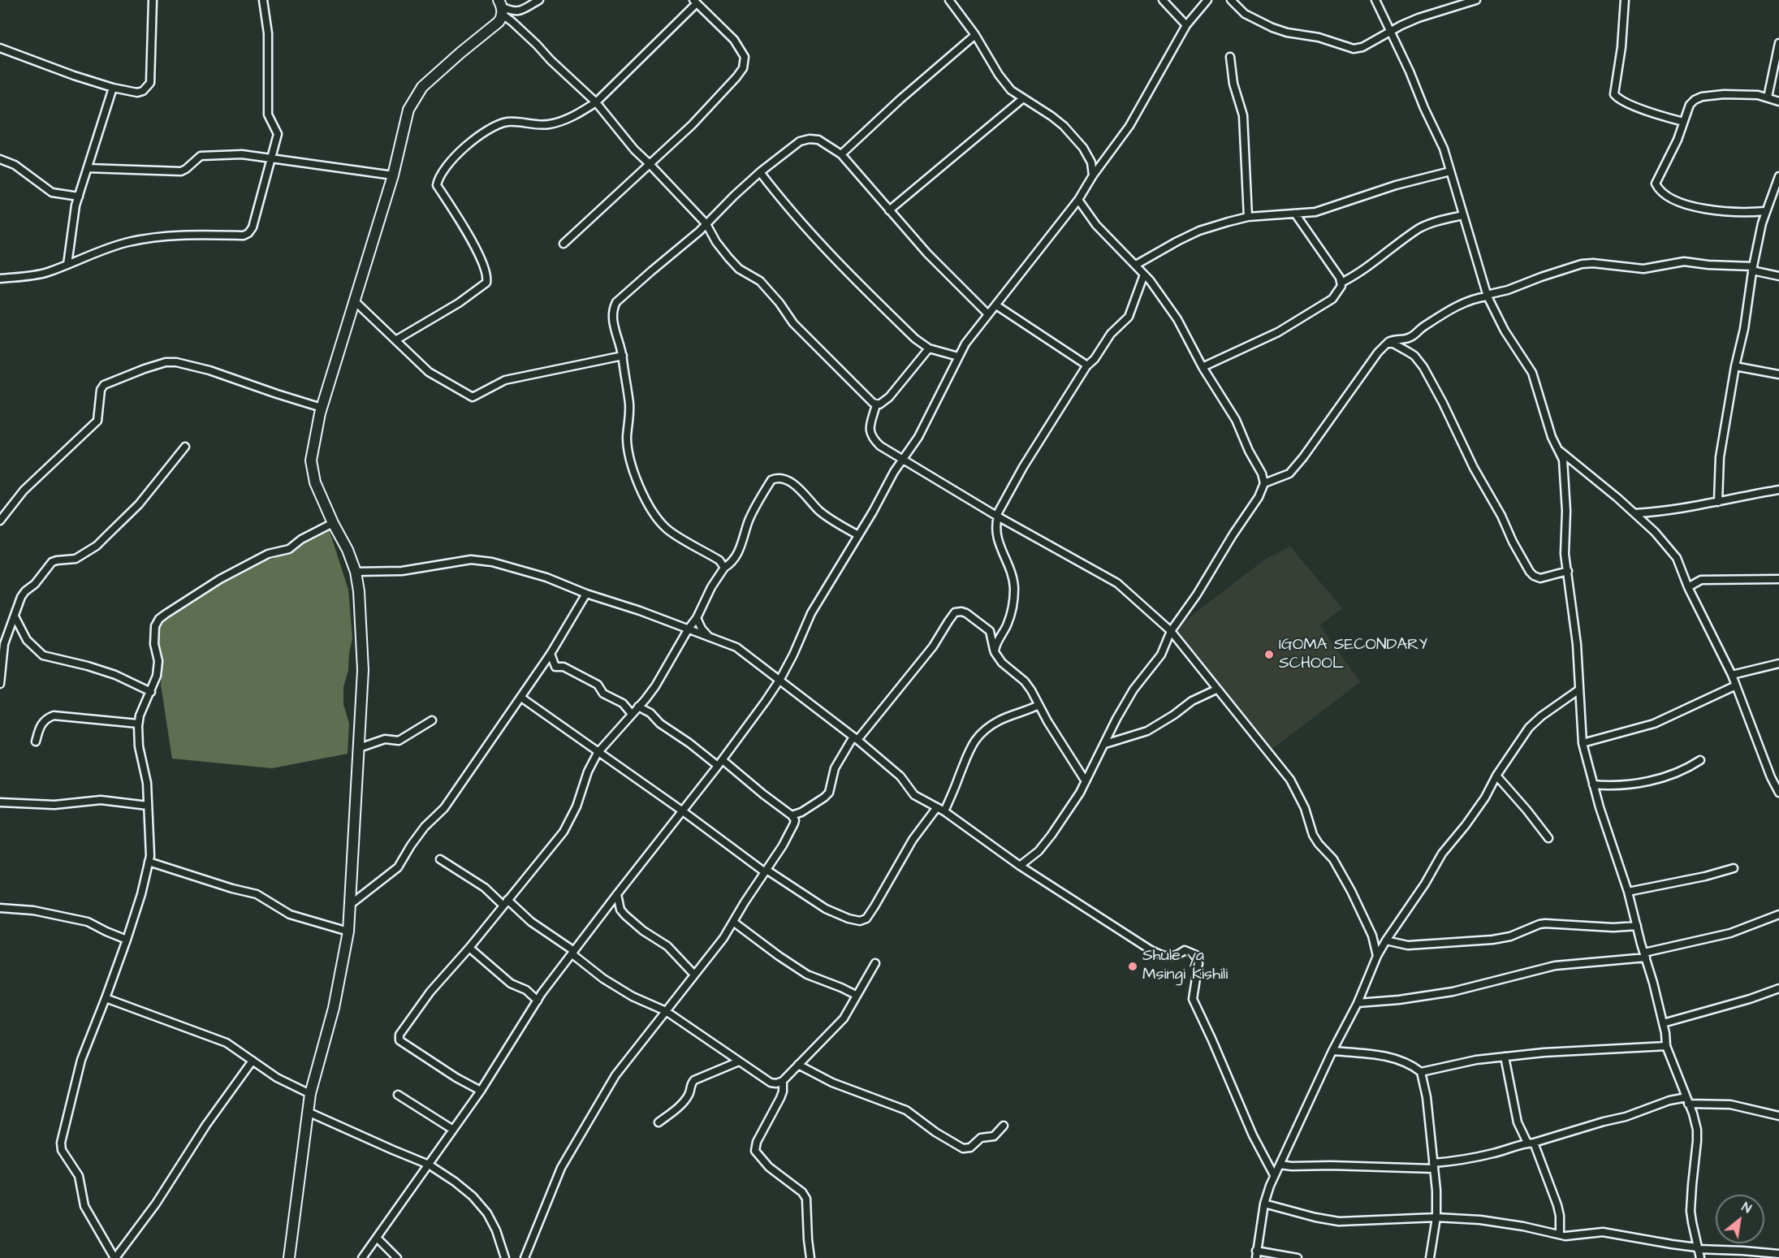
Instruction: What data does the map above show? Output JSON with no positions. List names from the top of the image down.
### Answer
{
  "places": ["IGOMA SECONDARY SCHOOL", "Shule ya Msingi Kishili"],
  "north": "top right"
}
